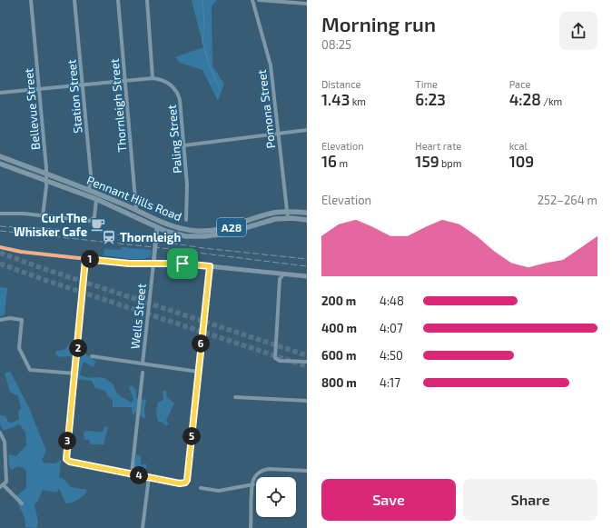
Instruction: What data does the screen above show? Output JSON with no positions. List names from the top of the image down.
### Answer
{
  "streets": {
    "highway": ["Pennant Hills Road", "A28"],
    "main road": ["Wells Street"],
    "street": [
      "Station Street",
      "Thornleigh Street",
      "Bellevue Street",
      "Pomona Street",
      "Paling Street"
    ]
  },
  "crossings": [
    ["Station Street", "Paling Street"],
    ["Station Street", "Pennant Hills Road"],
    ["Thornleigh Street", "Paling Street"],
    ["Thornleigh Street", "Pennant Hills Road"],
    ["Bellevue Street", "Paling Street"],
    ["Bellevue Street", "Pennant Hills Road"],
    ["Pomona Street", "Pennant Hills Road"],
    ["Pennant Hills Road", "Wells Street"]
  ],
  "places": {
    "cafe": ["Curl The Whisker Cafe"],
    "station": ["Thornleigh"]
  },
  "page": {
    "heading": ["Morning run", "08:25"],
    "stats": [
      ["Distance", "1.43 km"],
      ["Time", "6:23"],
      ["Pace", "4:28 /km"],
      ["Elevation", "16 m"],
      ["Heart rate", "159 bpm"],
      ["kcal", "109"]
    ],
    "chart": ["Elevation", "252–264 m"],
    "pins": [
      "1",
      "6",
      "2",
      "5",
      "3",
      "4"
    ],
    "list": [
      {
        "name": "200 m",
        "note": "4:48"
      },
      {
        "name": "400 m",
        "note": "4:07"
      },
      {
        "name": "600 m",
        "note": "4:50"
      },
      {
        "name": "800 m",
        "note": "4:17"
      }
    ],
    "buttons": ["Save", "Share"]
  }
}
